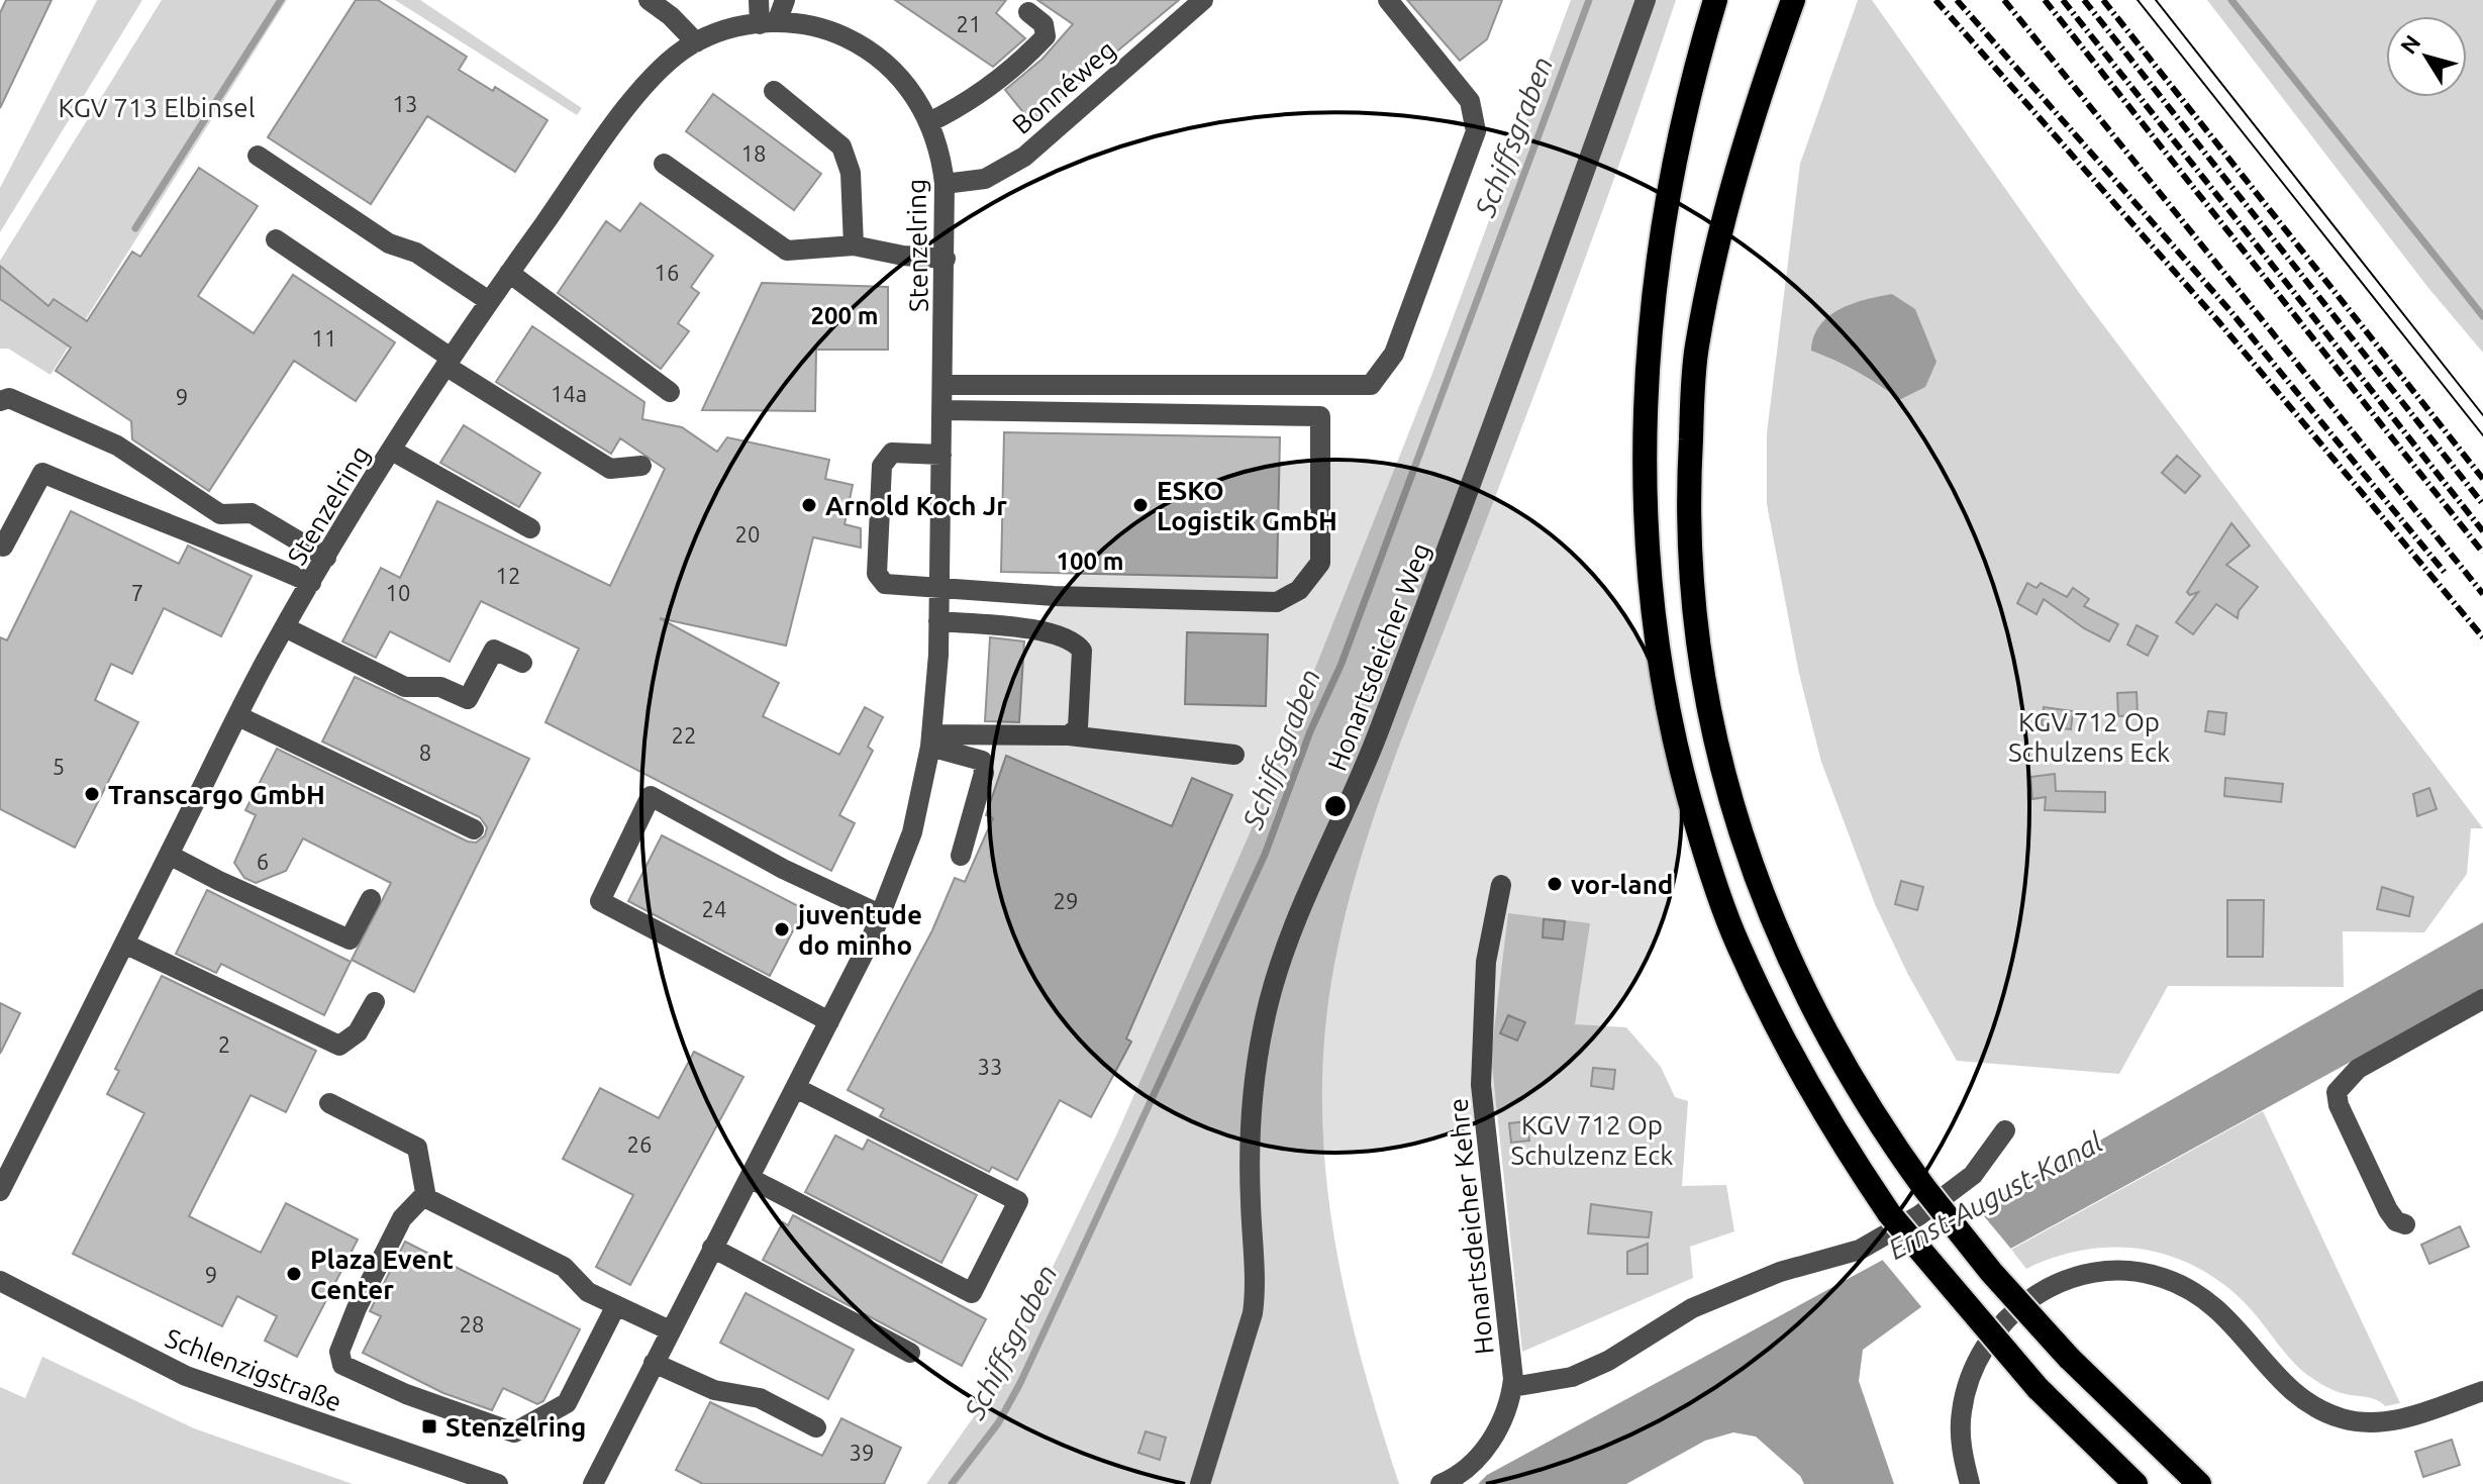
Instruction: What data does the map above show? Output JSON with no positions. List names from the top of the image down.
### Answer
{
  "streets": {
    "street": [
      "Bonnéweg",
      "Stenzelring",
      "Honartsdeicher Weg",
      "Honartsdeicher Kehre",
      "Schlenzigstraße"
    ]
  },
  "crossings": [
    ["Bonnéweg", "Stenzelring"]
  ],
  "water": ["Schiffsgraben", "Ernst-August-Kanal"],
  "parks": ["KGV 713 Elbinsel", "KGV 712 Op Schulzens Eck", "KGV 712 Op Schulzenz Eck"],
  "places": {
    "other": [
      "Arnold Koch Jr",
      "ESKO Logistik GmbH",
      "Transcargo GmbH",
      "vor-land",
      "juventude do minho",
      "Plaza Event Center"
    ],
    "transit": ["Stenzelring"]
  },
  "house_numbers": [
    "21",
    "13",
    "18",
    "16",
    "11",
    "14a",
    "9",
    "20",
    "12",
    "7",
    "10",
    "22",
    "8",
    "5",
    "6",
    "29",
    "24",
    "2",
    "33",
    "26",
    "9",
    "28",
    "39"
  ],
  "north": "top left",
  "rings": ["200 m", "100 m"]
}
